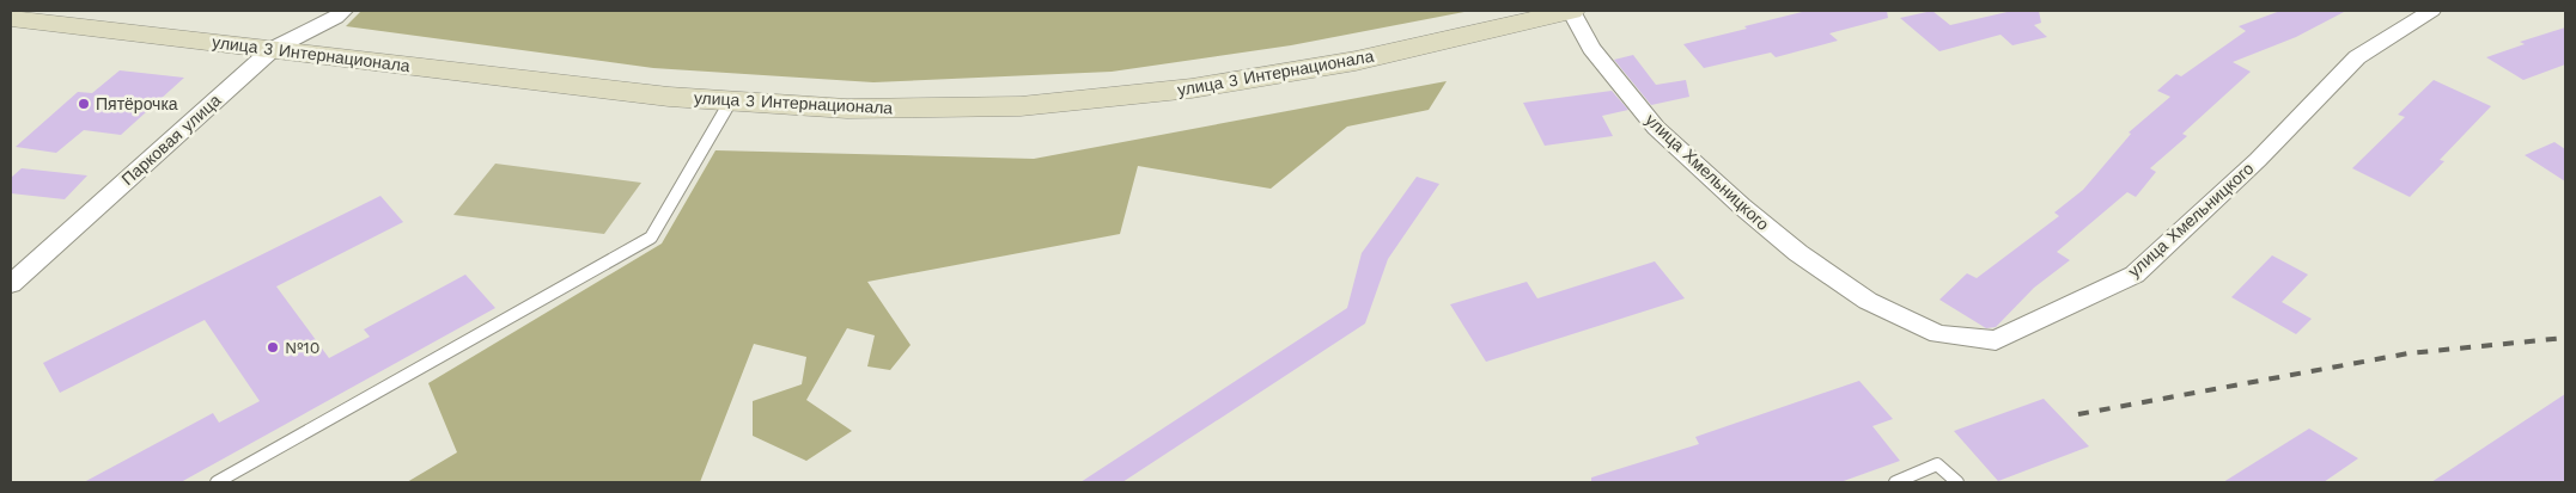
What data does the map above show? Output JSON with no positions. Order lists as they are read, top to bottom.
{
  "streets": {
    "main road": ["улица 3 Интернационала"],
    "street": ["Парковая улица", "улица Хмельницкого"]
  },
  "crossings": [
    ["улица 3 Интернационала", "Парковая улица"],
    ["улица 3 Интернационала", "улица Хмельницкого"]
  ],
  "places": ["Пятёрочка", "№10"]
}
